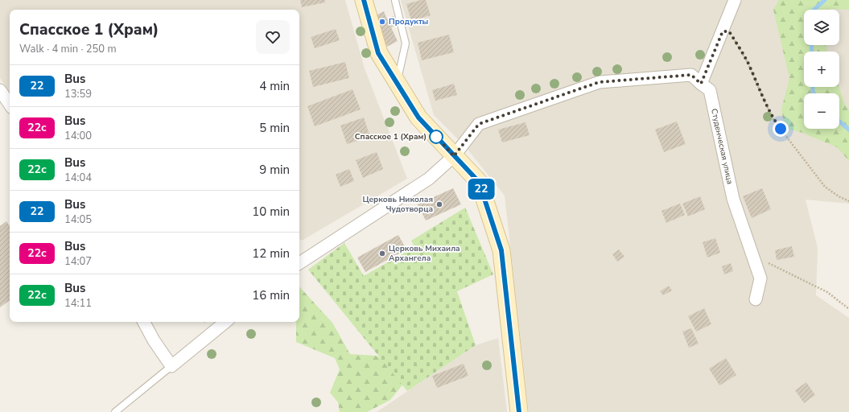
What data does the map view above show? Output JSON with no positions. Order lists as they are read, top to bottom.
{
  "streets": {
    "street": ["Студенческая улица"]
  },
  "places": [
    "Продукты",
    "Спасское 1 (Храм)",
    "Церковь Николая Чудотворца",
    "Церковь Михаила Архангела"
  ],
  "lines": ["bus line 22"],
  "page": {
    "on_map": "22",
    "map_buttons": ["+", "−"],
    "heading": ["Спасское 1 (Храм)", "Walk · 4 min · 250 m"],
    "list": [
      {
        "mark": "22",
        "name": "Bus",
        "note": "13:59",
        "value": "4 min"
      },
      {
        "mark": "22c",
        "name": "Bus",
        "note": "14:00",
        "value": "5 min"
      },
      {
        "mark": "22с",
        "name": "Bus",
        "note": "14:04",
        "value": "9 min"
      },
      {
        "mark": "22",
        "name": "Bus",
        "note": "14:05",
        "value": "10 min"
      },
      {
        "mark": "22c",
        "name": "Bus",
        "note": "14:07",
        "value": "12 min"
      },
      {
        "mark": "22с",
        "name": "Bus",
        "note": "14:11",
        "value": "16 min"
      }
    ]
  }
}
